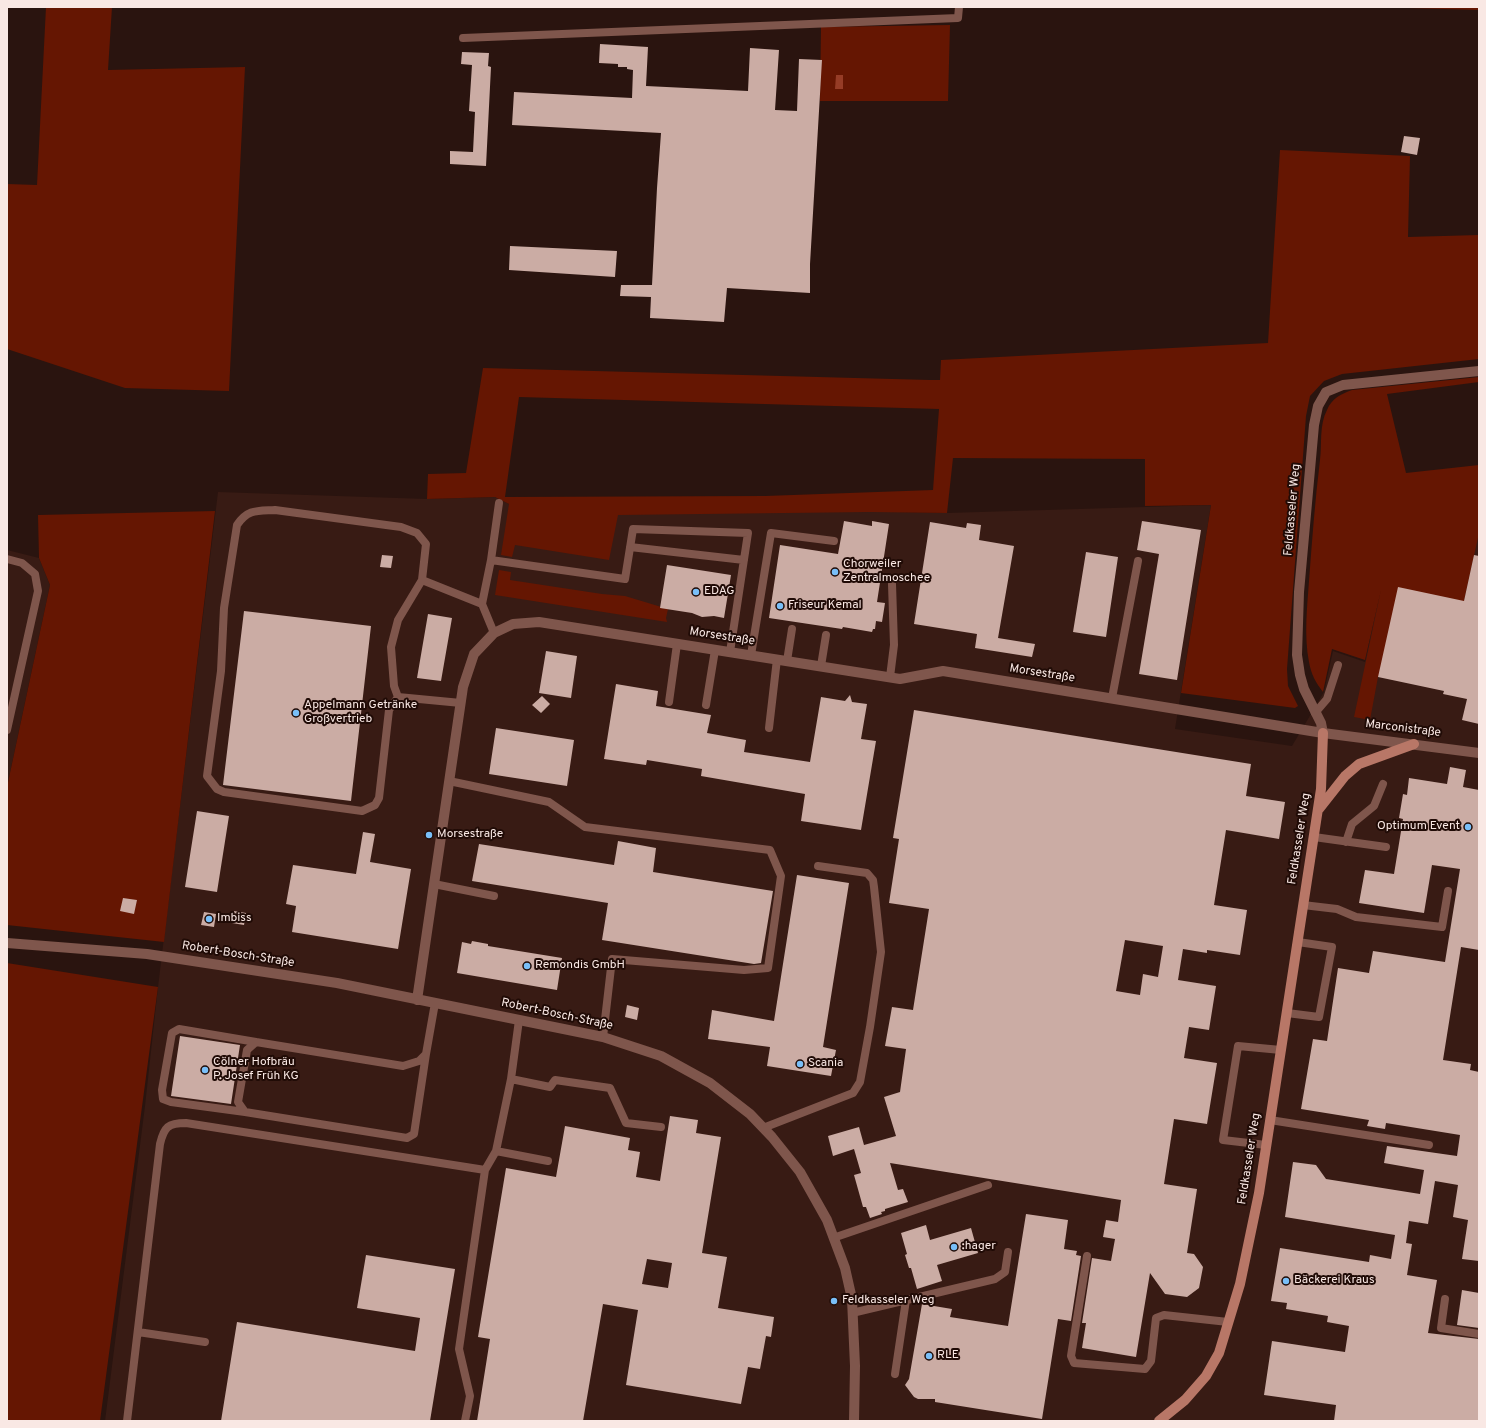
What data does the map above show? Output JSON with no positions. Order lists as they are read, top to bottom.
{
  "streets": {
    "street": [
      "Feldkasseler Weg",
      "Morsestraße",
      "Marconistraße",
      "Robert-Bosch-Straße"
    ]
  },
  "crossings": [
    ["Feldkasseler Weg", "Morsestraße"],
    ["Feldkasseler Weg", "Marconistraße"],
    ["Morsestraße", "Marconistraße"],
    ["Morsestraße", "Robert-Bosch-Straße"]
  ],
  "places": [
    "Chorweiler Zentralmoschee",
    "EDAG",
    "Friseur Kemal",
    "Appelmann Getränke Großvertrieb",
    "Optimum Event",
    "Morsestraße",
    "Imbiss",
    "Remondis GmbH",
    "Scania",
    "Cölner Hofbräu P. Josef Früh KG",
    ":hager",
    "Bäckerei Kraus",
    "Feldkasseler Weg",
    "RLE"
  ]
}
